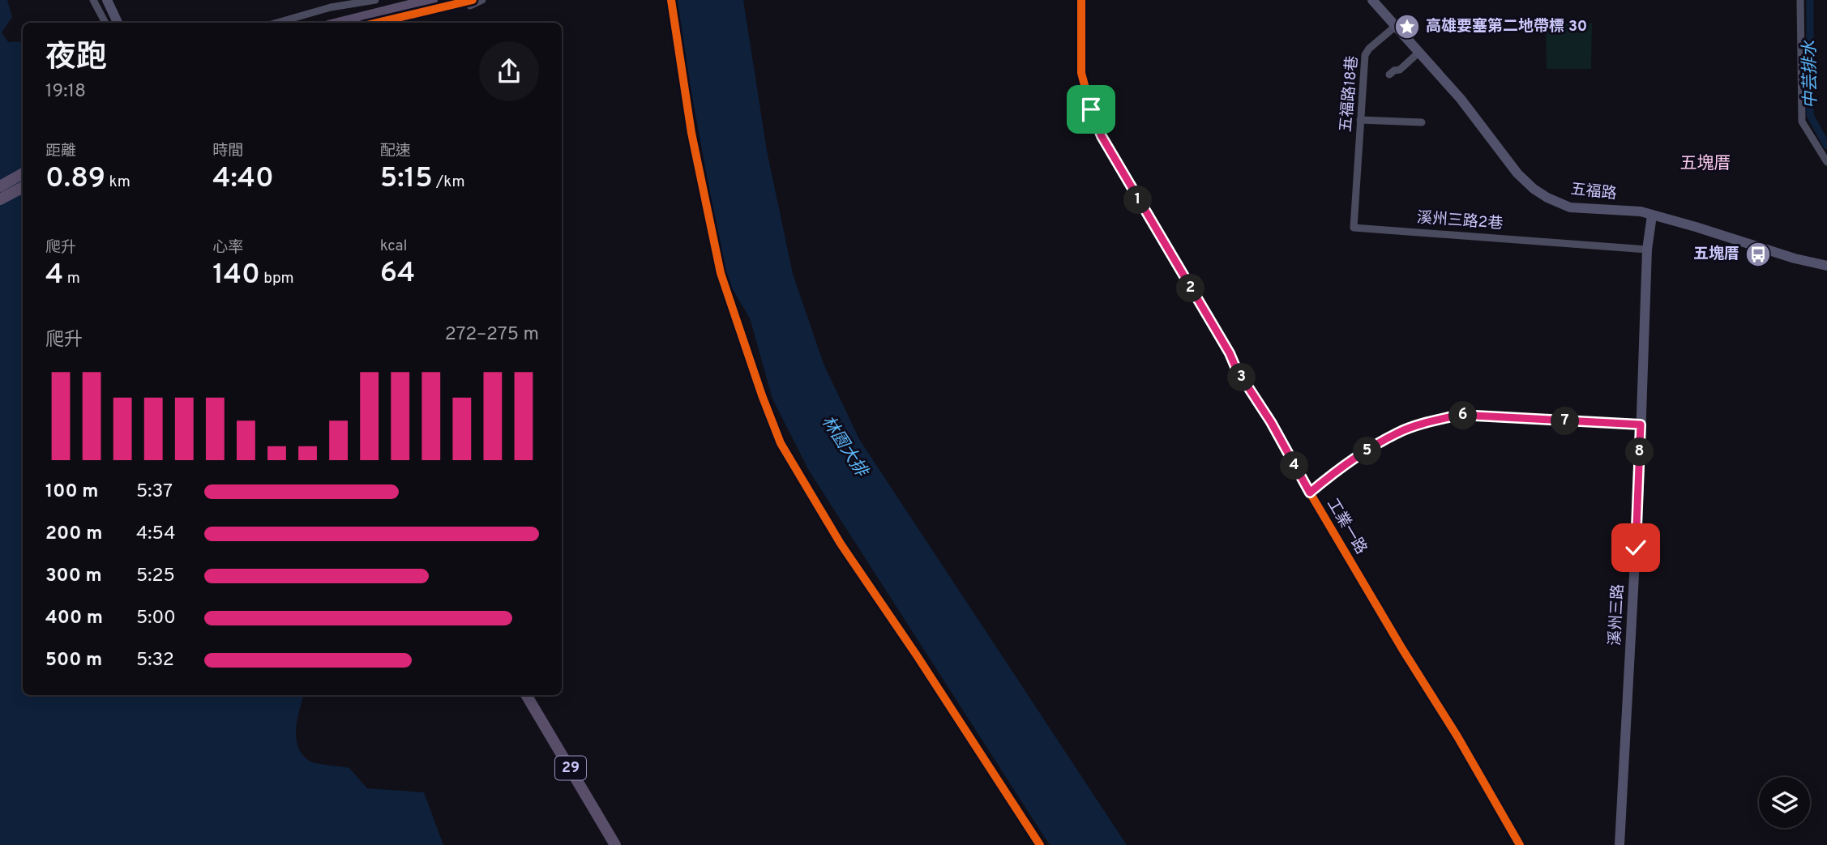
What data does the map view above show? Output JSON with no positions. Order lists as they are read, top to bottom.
{
  "streets": {
    "main road": ["29"],
    "street": [
      "五福路18巷",
      "五福路",
      "溪州三路2巷",
      "工業一路",
      "溪州三路"
    ]
  },
  "crossings": [
    ["五福路18巷", "五福路"],
    ["五福路18巷", "溪州三路2巷"],
    ["五福路", "溪州三路"],
    ["溪州三路2巷", "溪州三路"]
  ],
  "districts": ["五塊厝"],
  "water": ["中芸排水", "林園大排"],
  "places": {
    "place": ["高雄要塞第二地帶標 30"],
    "bus stop": ["五塊厝"]
  },
  "page": {
    "heading": ["夜跑", "19:18"],
    "stats": [
      ["距離", "0.89 km"],
      ["時間", "4:40"],
      ["配速", "5:15 /km"],
      ["爬升", "4 m"],
      ["心率", "140 bpm"],
      ["kcal", "64"]
    ],
    "pins": [
      "1",
      "2",
      "3",
      "6",
      "7",
      "5",
      "8",
      "4"
    ],
    "chart": ["爬升", "272–275 m"],
    "list": [
      {
        "name": "100 m",
        "note": "5:37"
      },
      {
        "name": "200 m",
        "note": "4:54"
      },
      {
        "name": "300 m",
        "note": "5:25"
      },
      {
        "name": "400 m",
        "note": "5:00"
      },
      {
        "name": "500 m",
        "note": "5:32"
      }
    ]
  }
}
